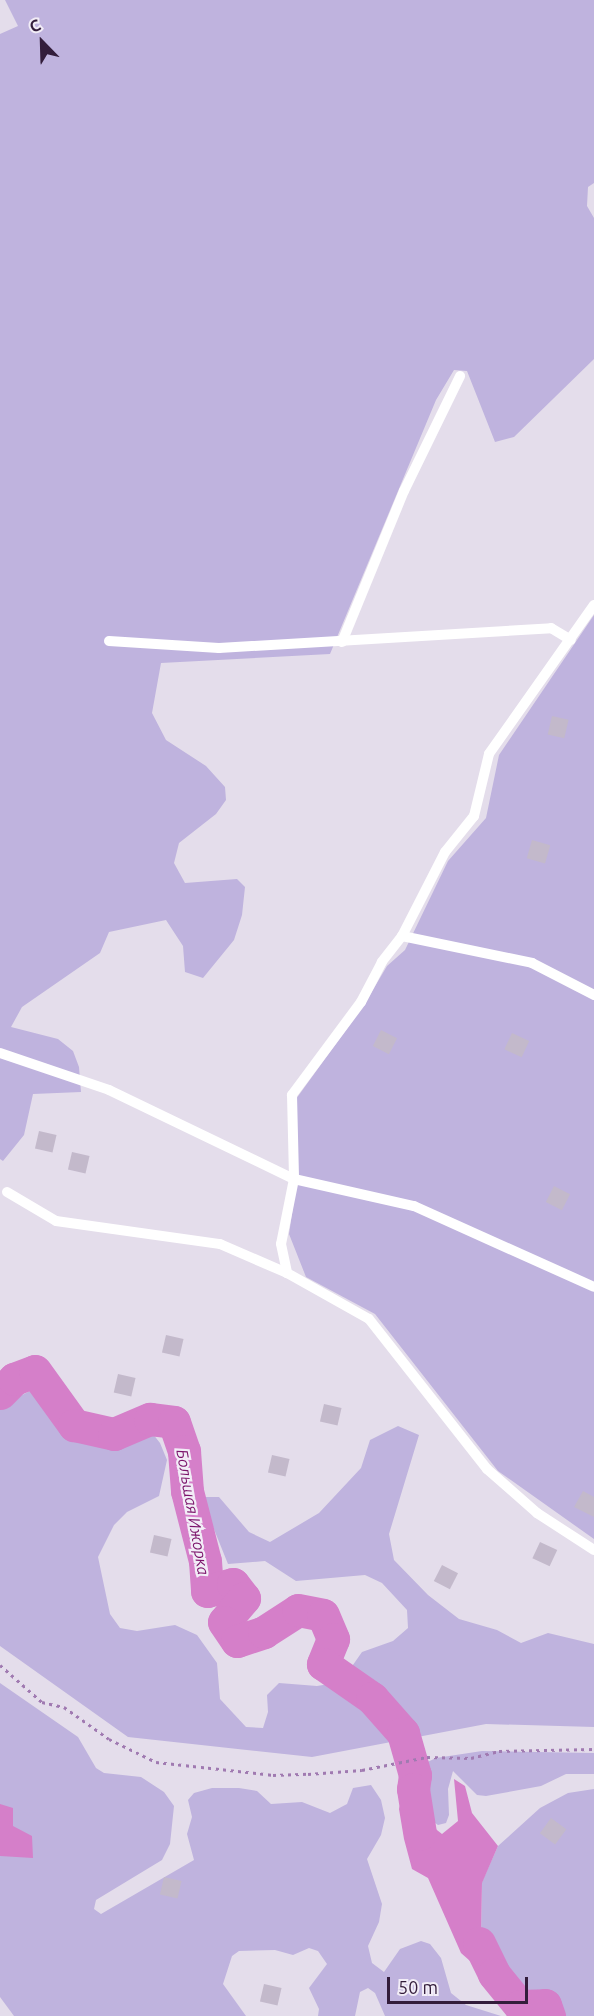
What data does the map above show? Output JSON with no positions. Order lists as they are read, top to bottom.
{
  "water": ["Большая Ижорка"],
  "scale_bar": "50 m",
  "north": "top left"
}
